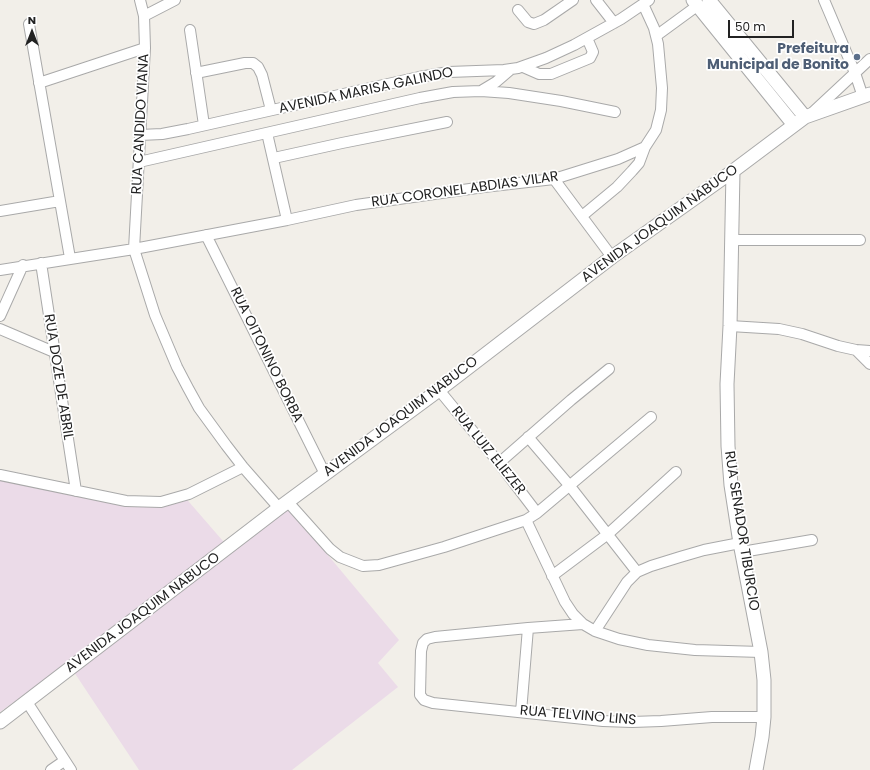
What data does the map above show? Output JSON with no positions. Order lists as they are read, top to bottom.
{
  "streets": {
    "street": [
      "AVENIDA MARISA GALINDO",
      "RUA CANDIDO VIANA",
      "RUA CORONEL ABDIAS VILAR",
      "AVENIDA JOAQUIM NABUCO",
      "RUA OITONINO BORBA",
      "RUA DOZE DE ABRIL",
      "RUA LUIZ ELIEZER",
      "RUA SENADOR TIBURCIO",
      "RUA TELVINO LINS"
    ]
  },
  "crossings": [
    ["AVENIDA MARISA GALINDO", "RUA CANDIDO VIANA"],
    ["RUA CANDIDO VIANA", "RUA CORONEL ABDIAS VILAR"],
    ["RUA CORONEL ABDIAS VILAR", "RUA OITONINO BORBA"],
    ["RUA CORONEL ABDIAS VILAR", "RUA DOZE DE ABRIL"],
    ["AVENIDA JOAQUIM NABUCO", "RUA OITONINO BORBA"],
    ["AVENIDA JOAQUIM NABUCO", "RUA LUIZ ELIEZER"],
    ["AVENIDA JOAQUIM NABUCO", "RUA SENADOR TIBURCIO"],
    ["RUA SENADOR TIBURCIO", "RUA TELVINO LINS"]
  ],
  "places": ["Prefeitura Municipal de Bonito"],
  "scale_bar": "50 m",
  "north": "top"
}
